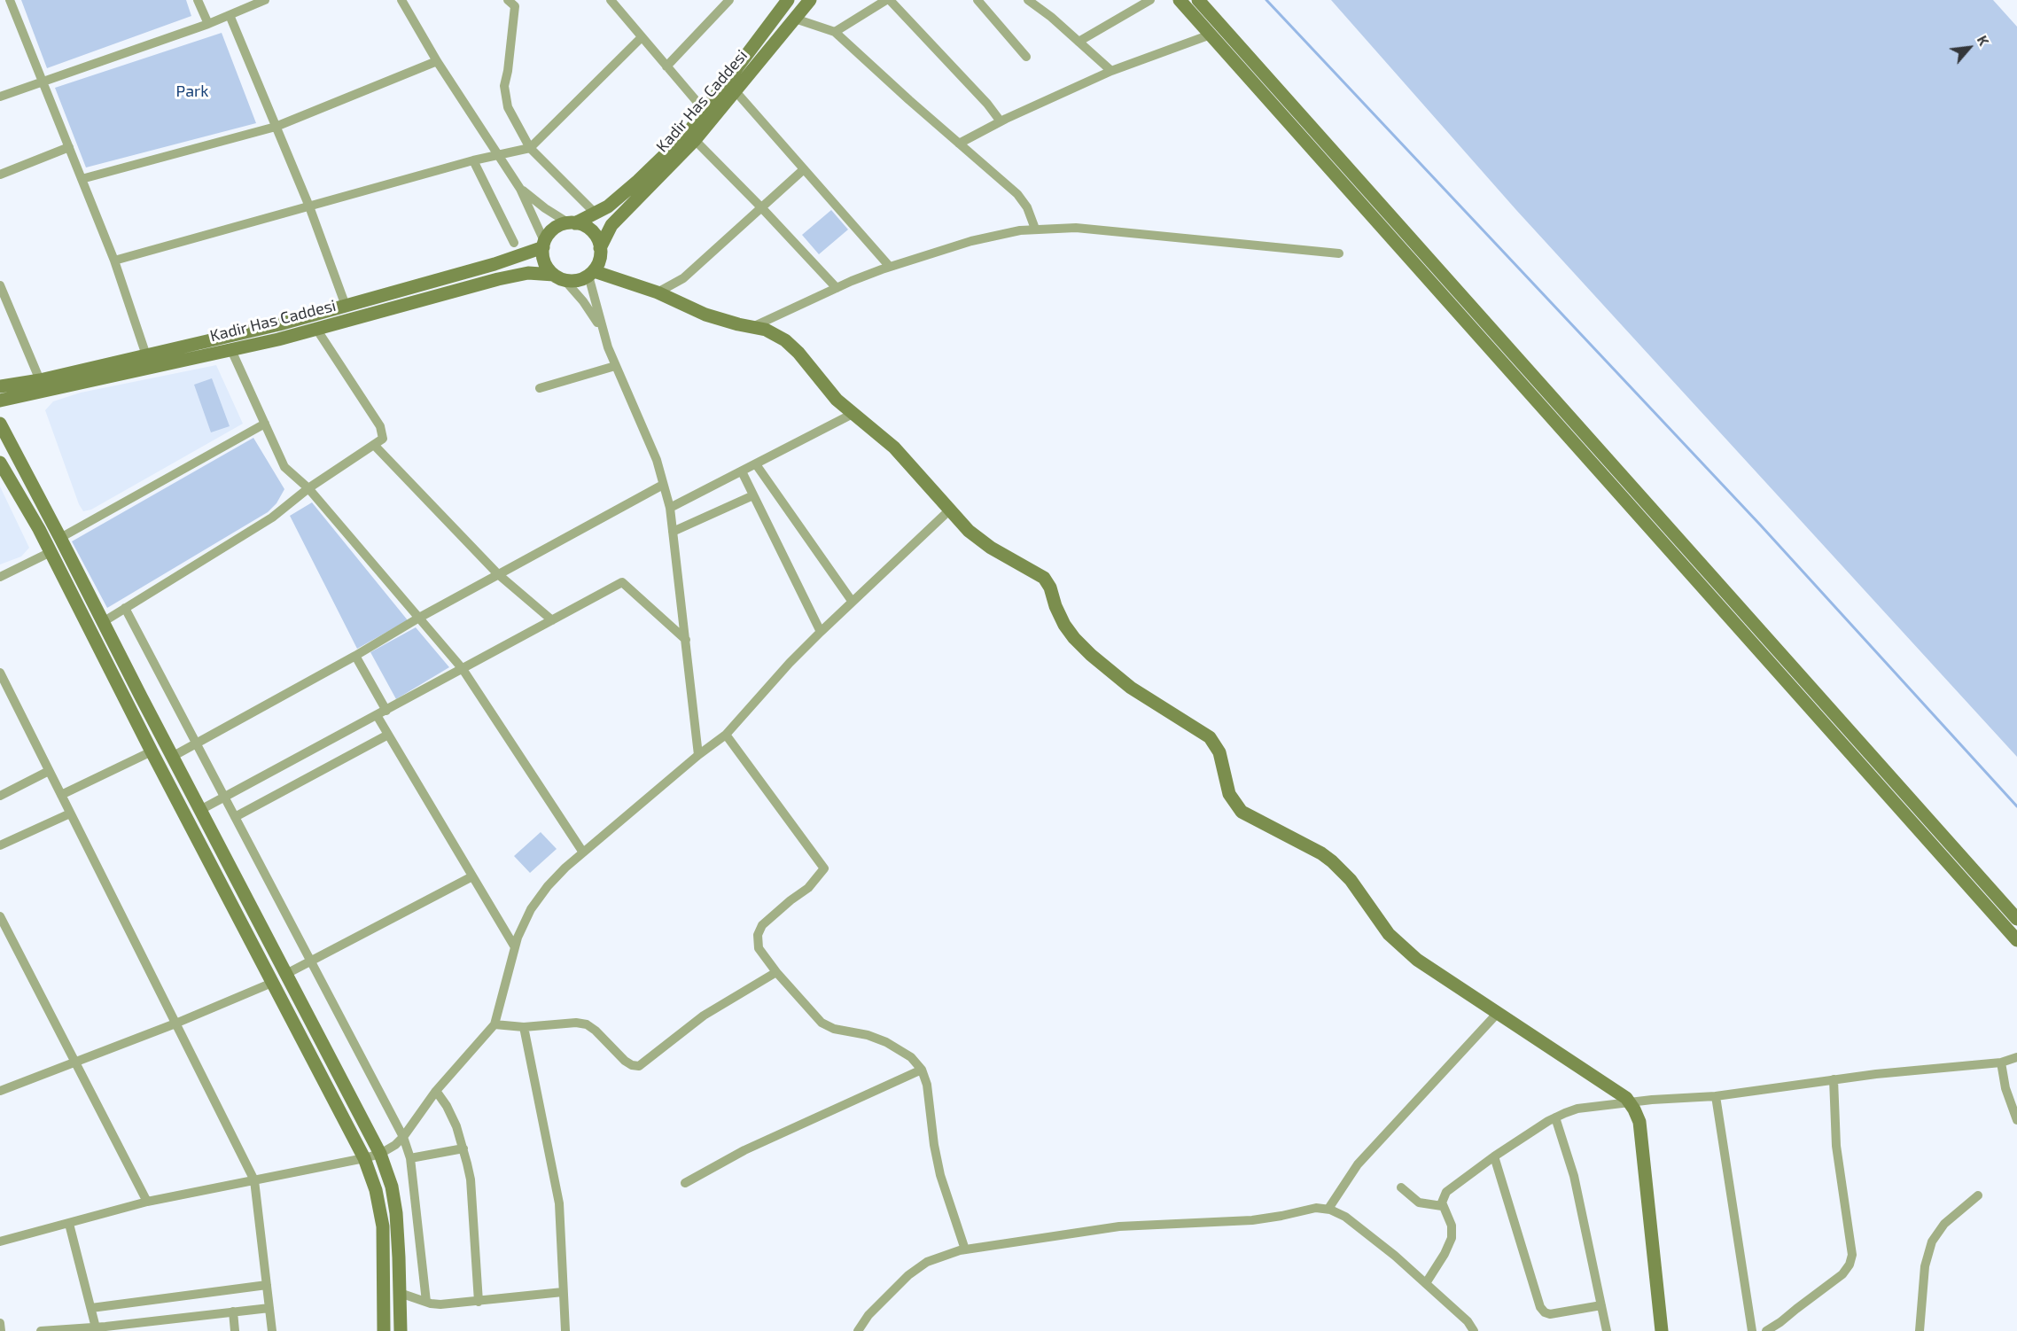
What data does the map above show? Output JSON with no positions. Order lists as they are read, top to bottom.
{
  "streets": {
    "street": ["Kadir Has Caddesi"]
  },
  "parks": ["Park"],
  "north": "top right"
}
